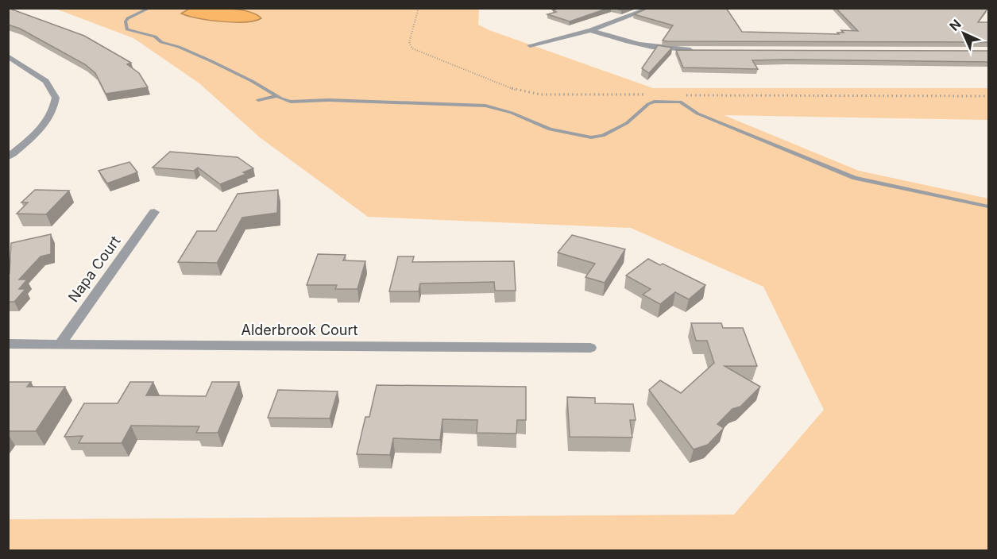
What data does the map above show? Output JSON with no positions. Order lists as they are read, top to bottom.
{
  "streets": {
    "street": ["Napa Court", "Alderbrook Court"]
  },
  "crossings": [
    ["Napa Court", "Alderbrook Court"]
  ],
  "north": "top left"
}
